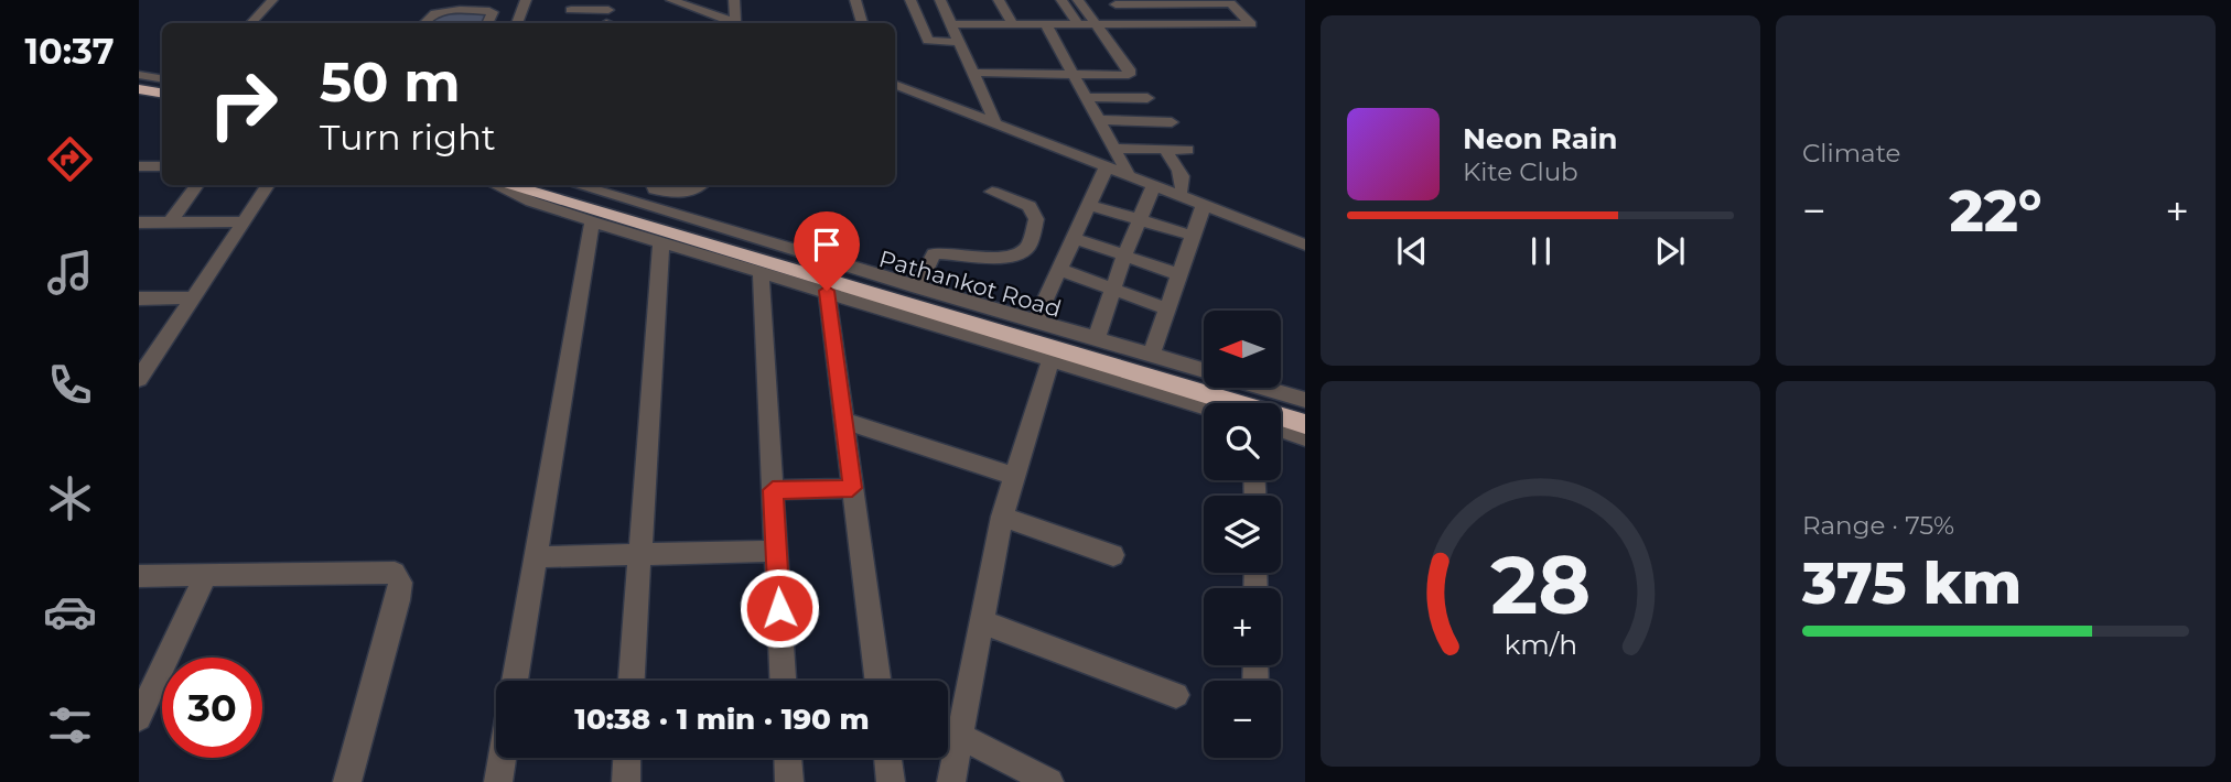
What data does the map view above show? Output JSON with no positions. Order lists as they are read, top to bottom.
{
  "streets": {
    "highway": ["Pathankot Road"]
  },
  "north": "left",
  "page": {
    "tabs": "10:37",
    "tile": [
      "Climate",
      ["Range · 75%", "375 km"]
    ],
    "turn": ["50 m", "Turn right"],
    "song": ["Neon Rain", "Kite Club"],
    "heat": ["−", "22°", "+"],
    "map_buttons": ["+", "−"],
    "limit": "30",
    "trip": "10:38 · 1 min · 190 m",
    "gauge": ["28", "km/h"]
  }
}
